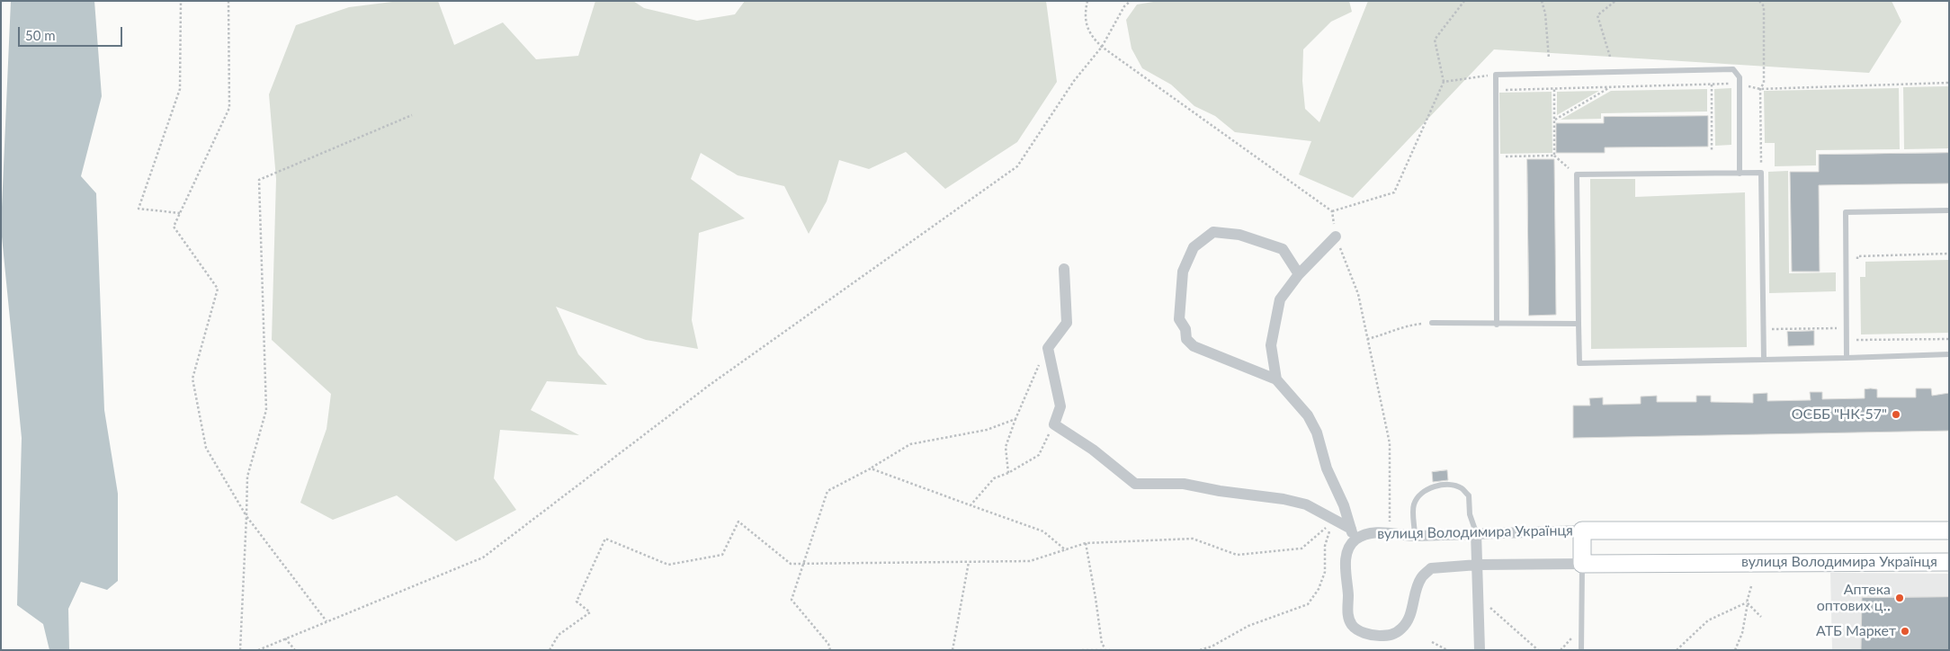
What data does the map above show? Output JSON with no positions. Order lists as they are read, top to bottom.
{
  "streets": {
    "street": ["вулиця Володимира Українця"]
  },
  "places": ["ОСББ \"НК-57\"", "Аптека оптових ц‥", "АТБ Маркет"],
  "scale_bar": "50 m"
}
